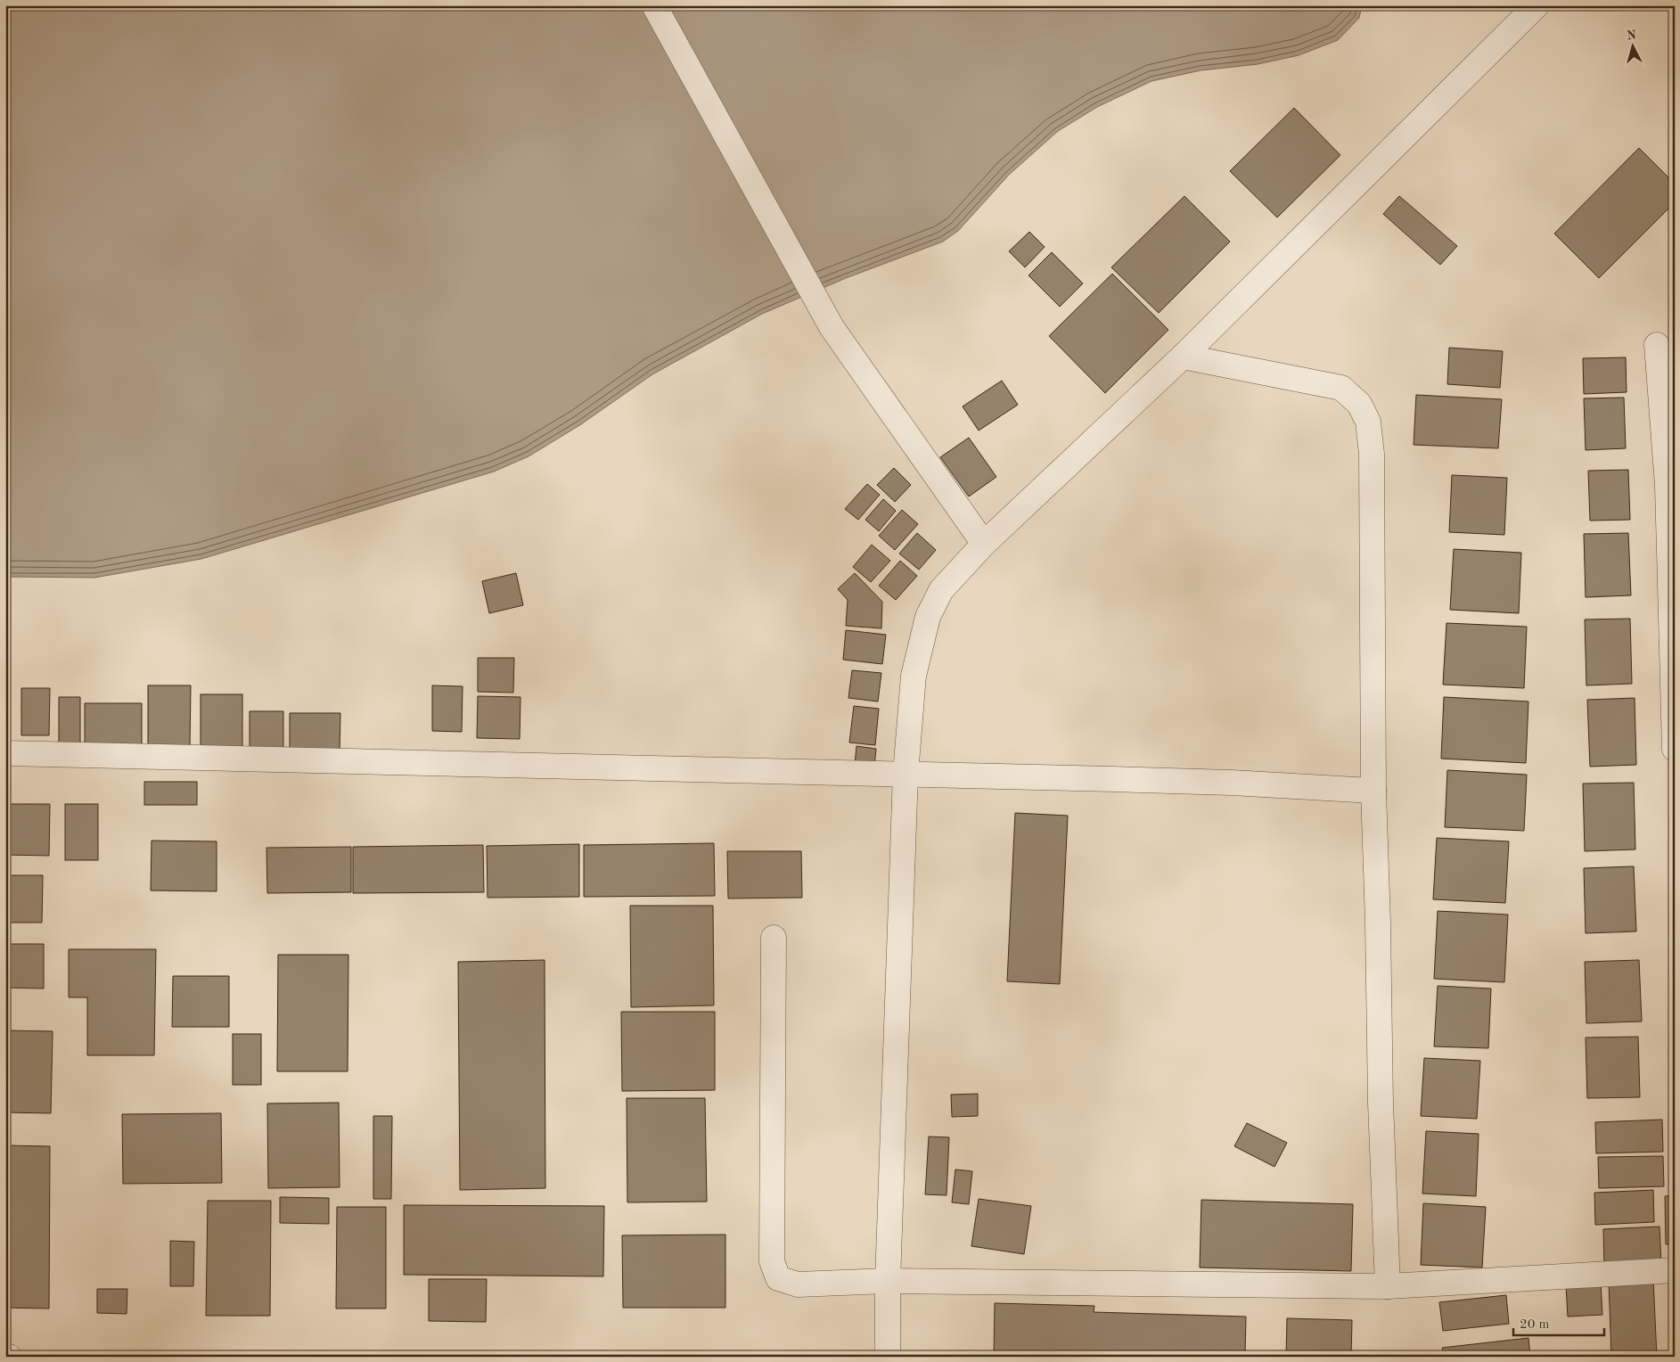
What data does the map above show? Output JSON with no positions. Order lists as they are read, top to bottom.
{
  "scale_bar": "20 m",
  "north": "top"
}
